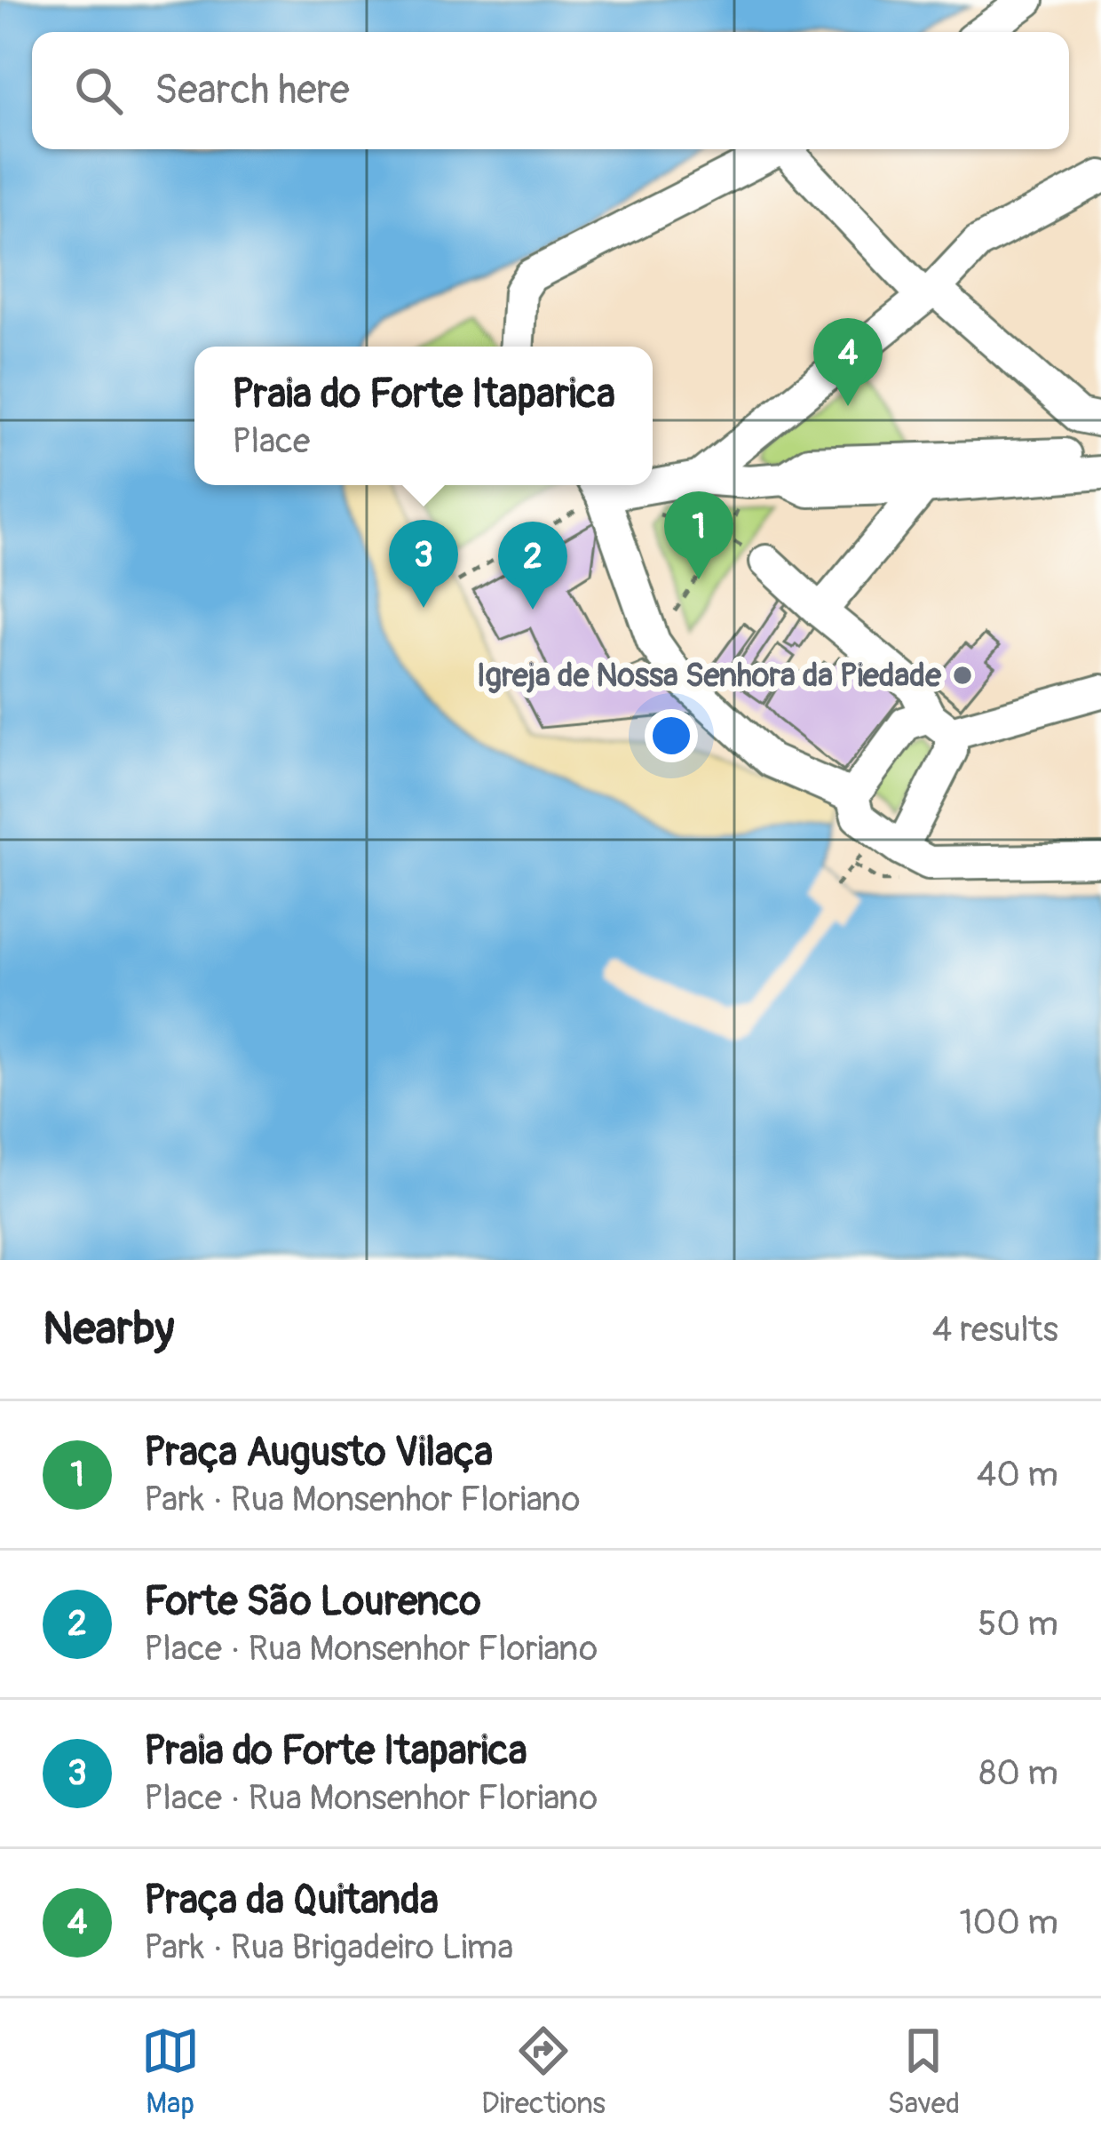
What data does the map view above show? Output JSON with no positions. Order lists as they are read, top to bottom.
{
  "places": ["Igreja de Nossa Senhora da Piedade"],
  "page": {
    "search": "Search here",
    "pins": [
      "4",
      "1",
      "3",
      "2"
    ],
    "popup": ["Praia do Forte Itaparica", "Place"],
    "heading": ["Nearby", "4 results"],
    "list": [
      {
        "mark": "1",
        "name": "Praça Augusto Vilaça",
        "note": "Park · Rua Monsenhor Floriano",
        "value": "40 m"
      },
      {
        "mark": "2",
        "name": "Forte São Lourenco",
        "note": "Place · Rua Monsenhor Floriano",
        "value": "50 m"
      },
      {
        "mark": "3",
        "name": "Praia do Forte Itaparica",
        "note": "Place · Rua Monsenhor Floriano",
        "value": "80 m"
      },
      {
        "mark": "4",
        "name": "Praça da Quitanda",
        "note": "Park · Rua Brigadeiro Lima",
        "value": "100 m"
      }
    ],
    "nav": ["Map", "Directions", "Saved"]
  }
}
